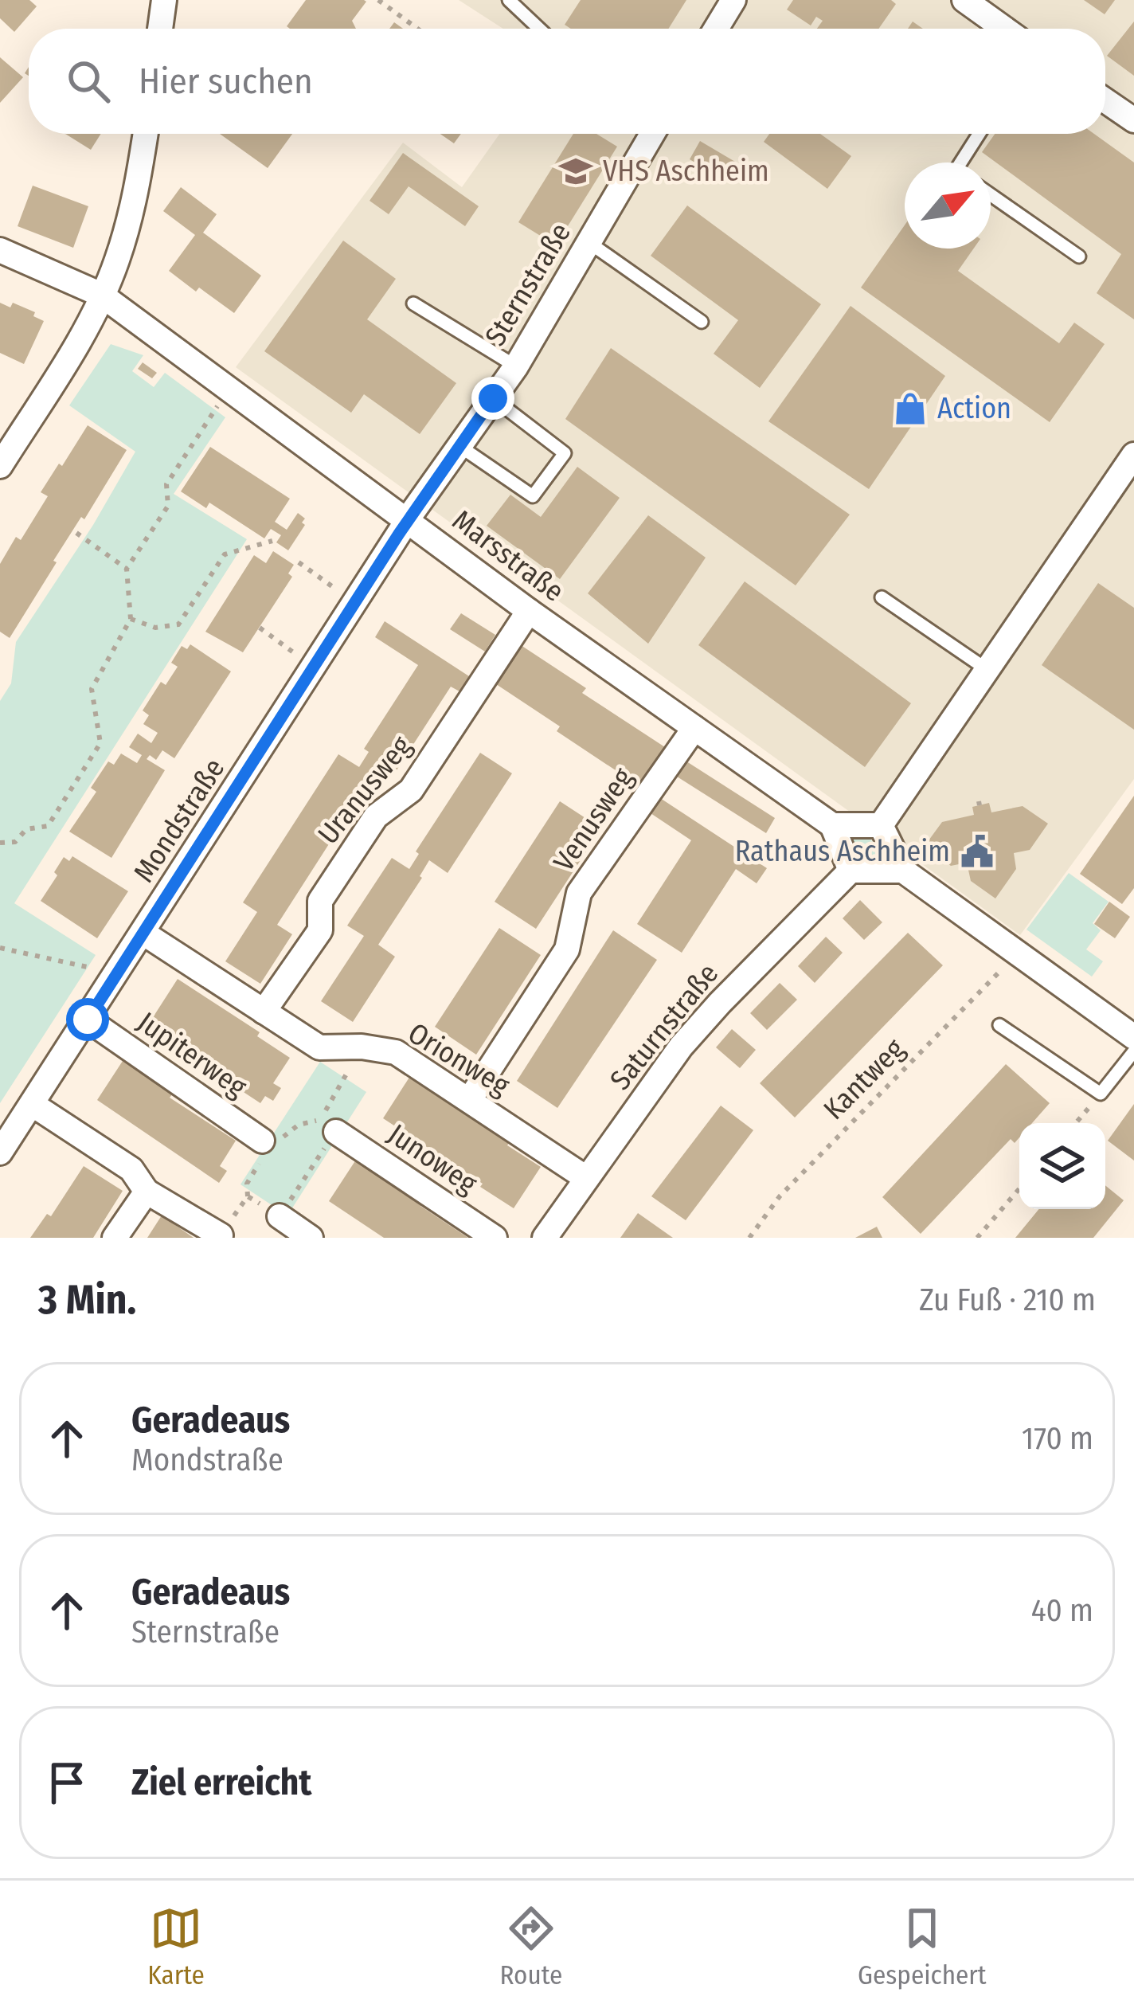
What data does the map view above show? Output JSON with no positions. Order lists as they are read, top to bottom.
{
  "streets": {
    "street": [
      "Sternstraße",
      "Marsstraße",
      "Uranusweg",
      "Venusweg",
      "Mondstraße",
      "Saturnstraße",
      "Jupiterweg",
      "Orionweg",
      "Junoweg"
    ],
    "path": ["Kantweg"]
  },
  "crossings": [
    ["Sternstraße", "Marsstraße"],
    ["Sternstraße", "Mondstraße"],
    ["Marsstraße", "Uranusweg"],
    ["Marsstraße", "Venusweg"],
    ["Marsstraße", "Mondstraße"],
    ["Uranusweg", "Orionweg"],
    ["Venusweg", "Orionweg"],
    ["Mondstraße", "Jupiterweg"],
    ["Mondstraße", "Orionweg"],
    ["Saturnstraße", "Orionweg"]
  ],
  "places": {
    "school or university": ["VHS Aschheim"],
    "shop": ["Action"],
    "public building": ["Rathaus Aschheim"]
  },
  "north": "top right",
  "page": {
    "search": "Hier suchen",
    "heading": ["3 Min.", "Zu Fuß · 210 m"],
    "list": [
      ["Geradeaus", "Mondstraße", "170 m"],
      ["Geradeaus", "Sternstraße", "40 m"],
      "Ziel erreicht"
    ],
    "nav": ["Karte", "Route", "Gespeichert"]
  }
}
